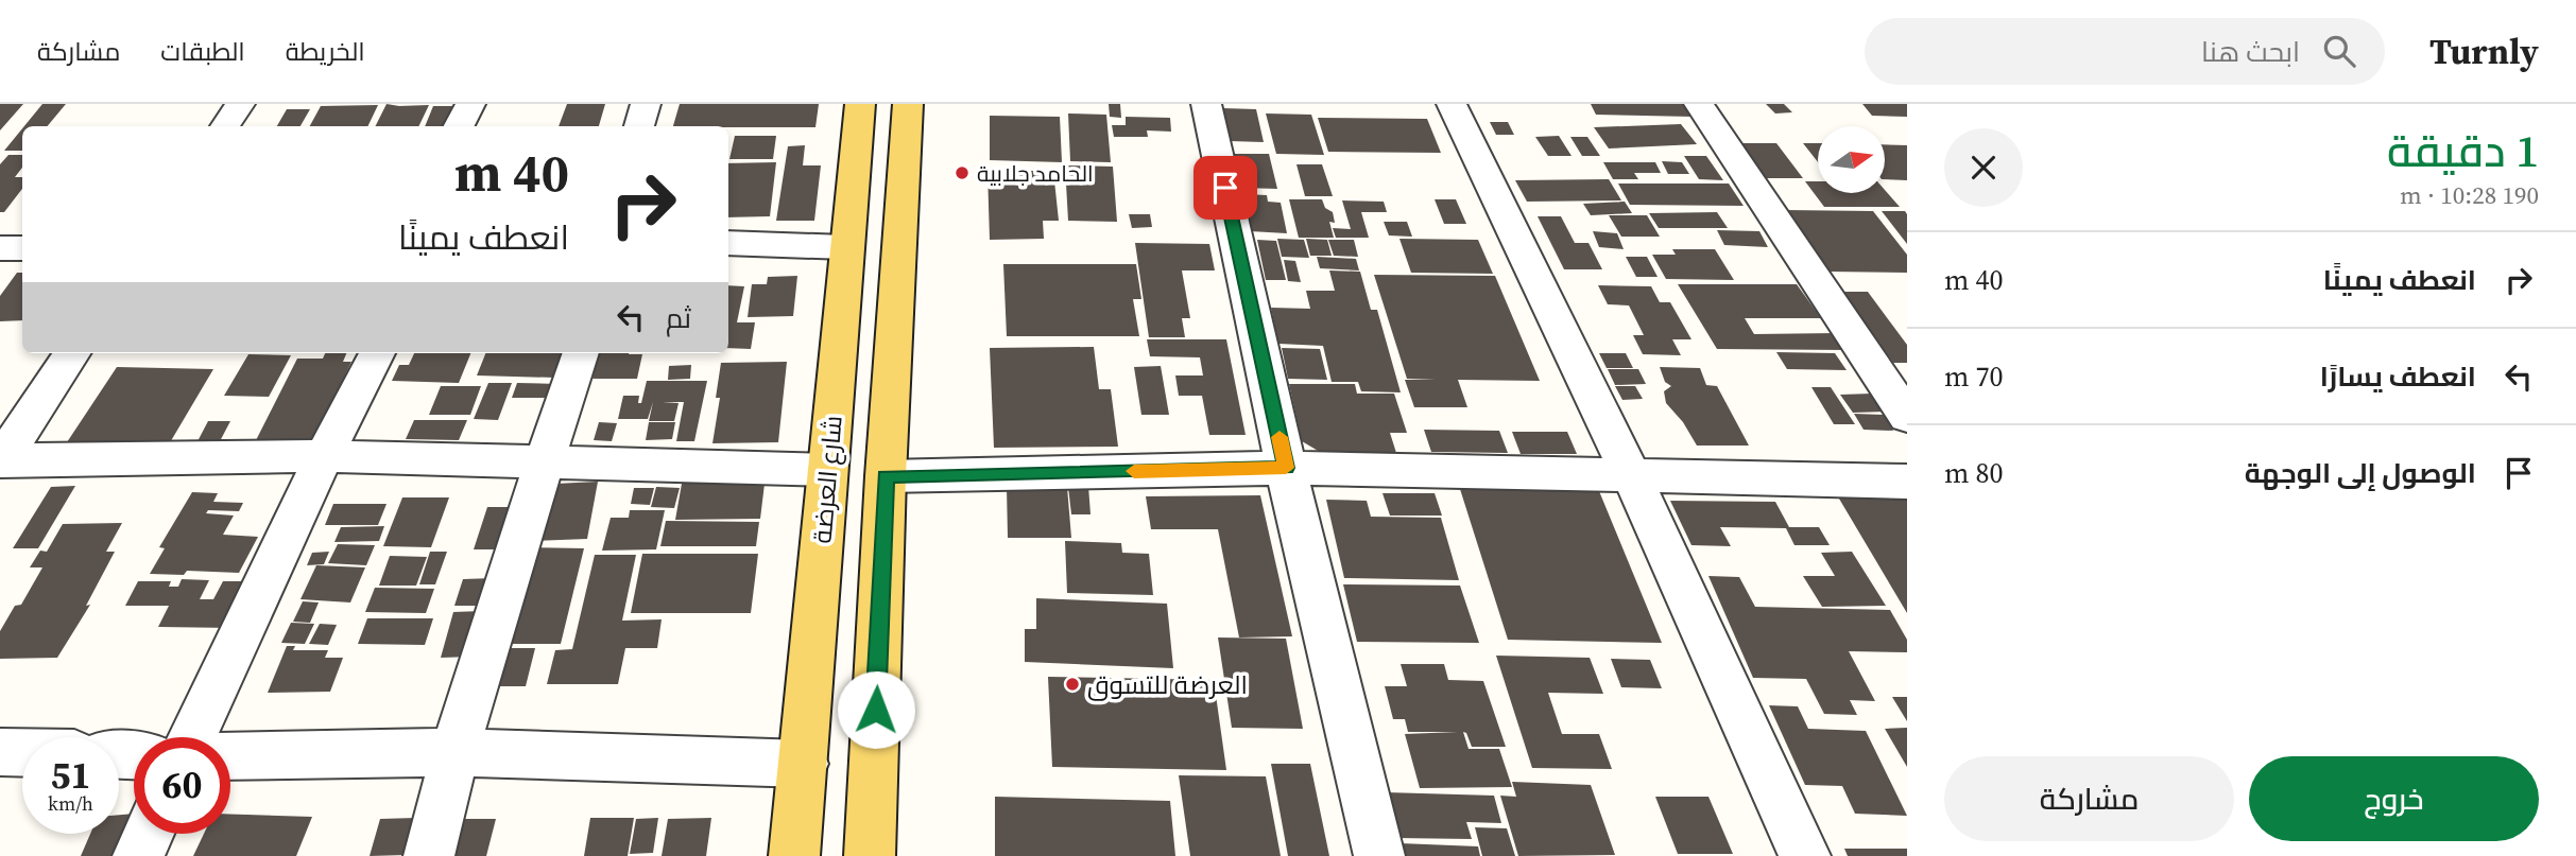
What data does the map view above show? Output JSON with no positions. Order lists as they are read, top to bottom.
{
  "streets": {
    "main road": ["شارع العرضة"]
  },
  "places": ["الحامد جلابية", "العرضة للتسوق"],
  "north": "right",
  "page": {
    "header": "Turnly",
    "search": "ابحث هنا",
    "nav": ["الخريطة", "الطبقات", "مشاركة"],
    "heading": ["1 دقيقة", "190 m · 10:28"],
    "turn": ["40 m", "انعطف يمينًا"],
    "list": [
      {
        "name": "انعطف يمينًا",
        "value": "40 m"
      },
      {
        "name": "انعطف يسارًا",
        "value": "70 m"
      },
      {
        "name": "الوصول إلى الوجهة",
        "value": "80 m"
      }
    ],
    "then": "ثم",
    "speed": "51 km/h",
    "limit": "60",
    "buttons": ["خروج", "مشاركة"]
  }
}
